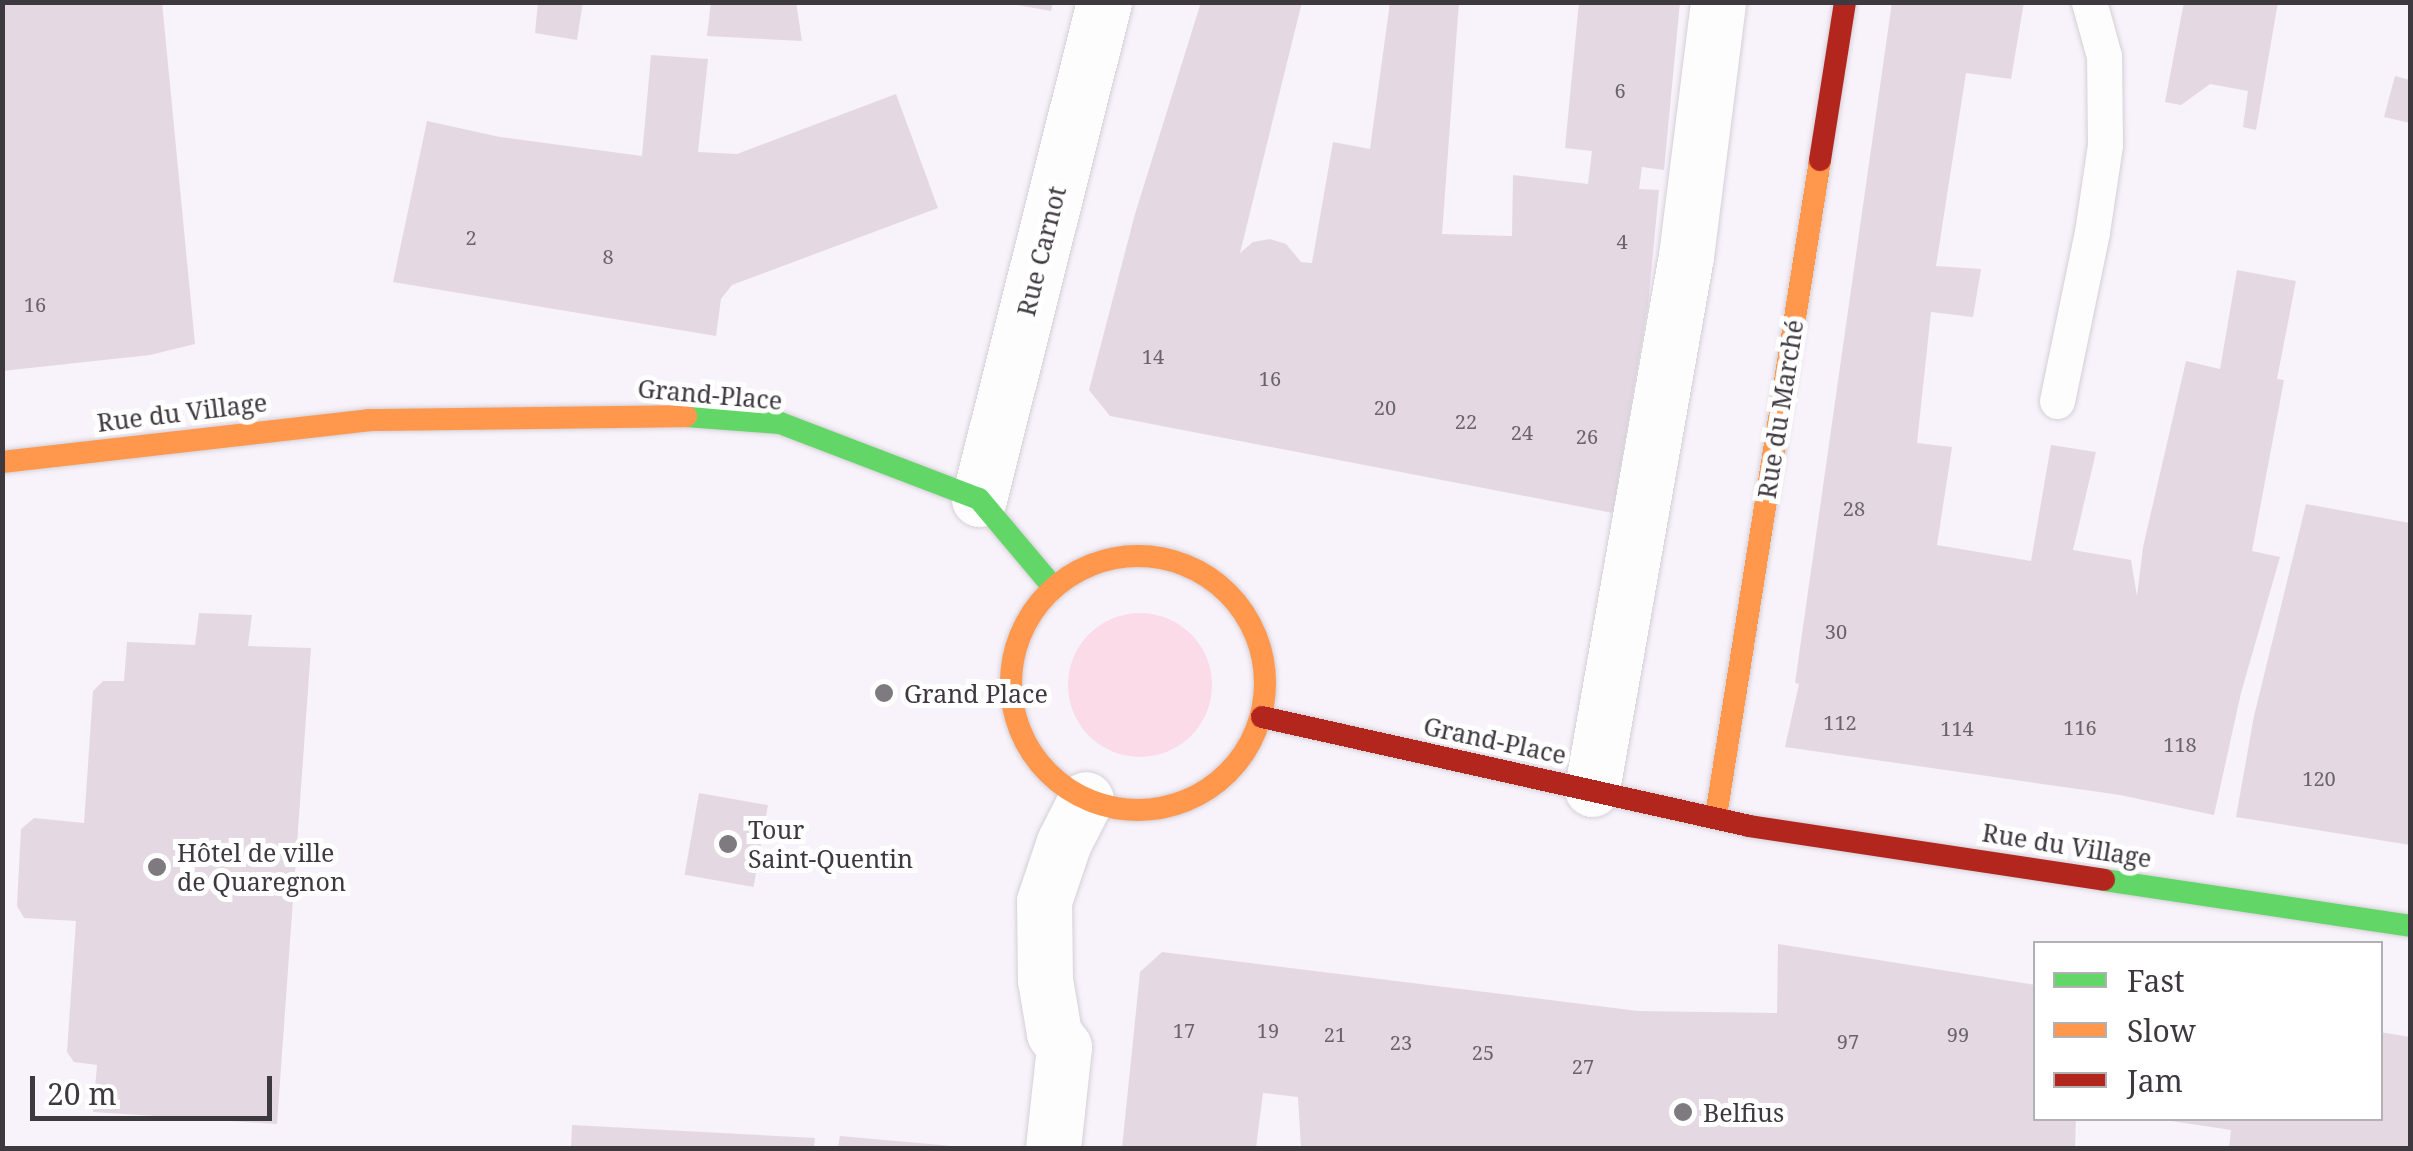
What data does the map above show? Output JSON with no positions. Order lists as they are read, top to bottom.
{
  "streets": {
    "street": [
      "Rue Carnot",
      "Grand-Place",
      "Rue du Marché",
      "Rue du Village"
    ]
  },
  "crossings": [
    ["Rue Carnot", "Grand-Place"],
    ["Grand-Place", "Rue du Marché"],
    ["Grand-Place", "Rue du Village"],
    ["Rue du Marché", "Rue du Village"]
  ],
  "places": [
    "Grand Place",
    "Tour Saint-Quentin",
    "Hôtel de ville de Quaregnon",
    "Belfius"
  ],
  "house_numbers": [
    "6",
    "2",
    "4",
    "8",
    "16",
    "14",
    "16",
    "20",
    "22",
    "24",
    "26",
    "28",
    "30",
    "112",
    "116",
    "114",
    "118",
    "120",
    "17",
    "19",
    "21",
    "99",
    "97",
    "23",
    "25",
    "27"
  ],
  "legend": ["Fast", "Slow", "Jam"],
  "scale_bar": "20 m"
}
